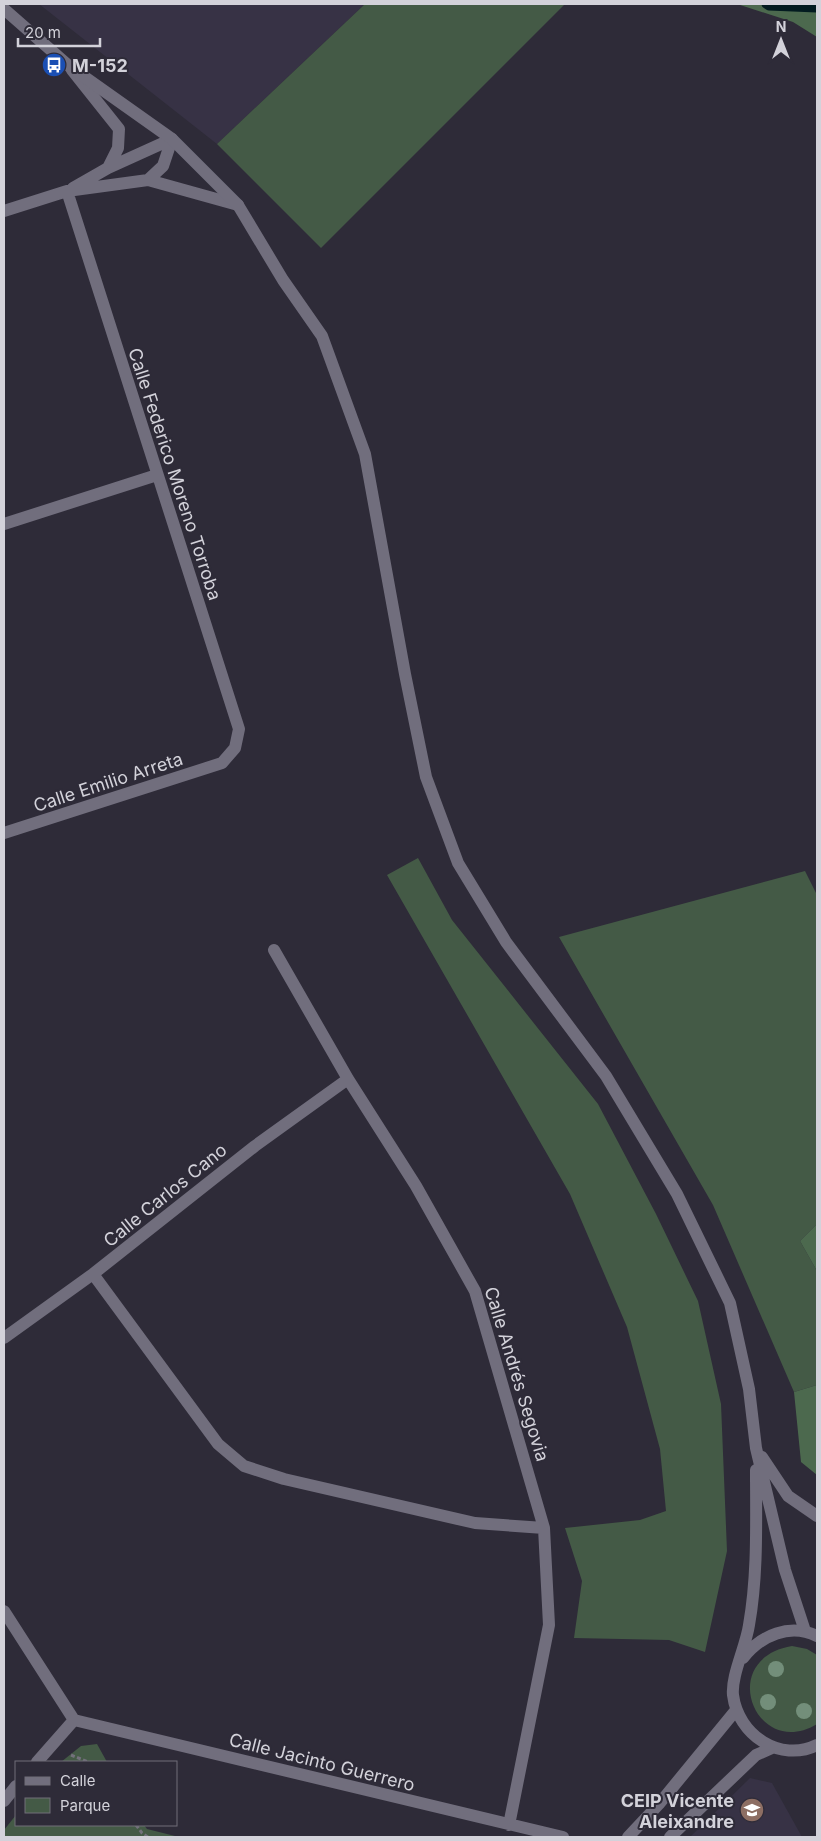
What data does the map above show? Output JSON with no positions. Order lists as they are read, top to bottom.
{
  "streets": {
    "street": [
      "Calle Federico Moreno Torroba",
      "Calle Emilio Arreta",
      "Calle Carlos Cano",
      "Calle Andrés Segovia",
      "Calle Jacinto Guerrero"
    ]
  },
  "crossings": [
    ["Calle Federico Moreno Torroba", "Calle Emilio Arreta"],
    ["Calle Carlos Cano", "Calle Andrés Segovia"],
    ["Calle Andrés Segovia", "Calle Jacinto Guerrero"]
  ],
  "places": {
    "bus stop": ["M-152"],
    "school or university": ["CEIP Vicente Aleixandre"]
  },
  "legend": ["Calle", "Parque"],
  "scale_bar": "20 m",
  "north": "top"
}
